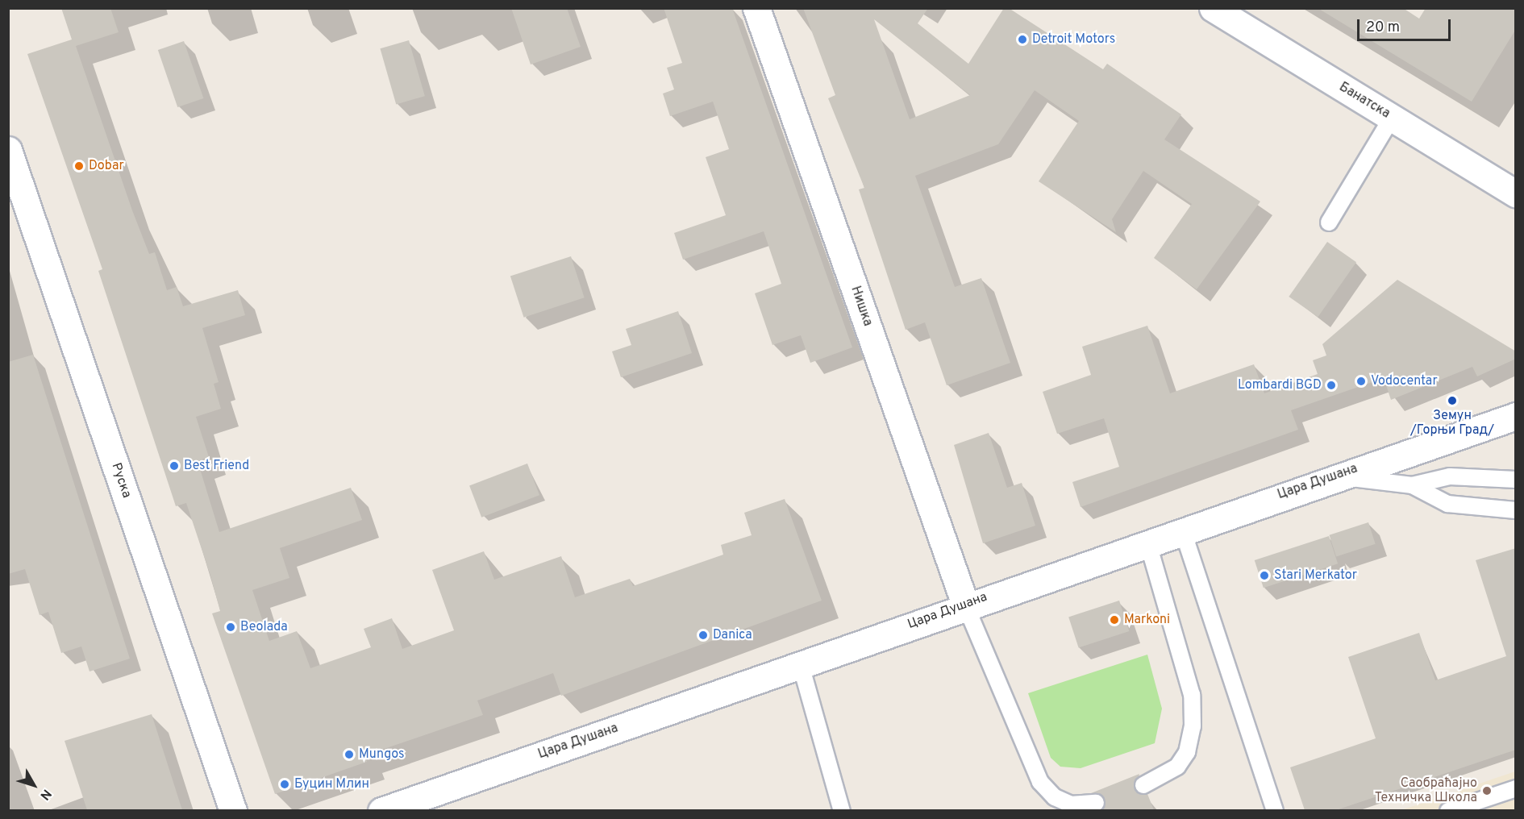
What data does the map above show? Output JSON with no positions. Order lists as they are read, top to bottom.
{
  "streets": {
    "street": [
      "Банатска",
      "Нишка",
      "Руска",
      "Цара Душана"
    ]
  },
  "crossings": [
    ["Нишка", "Цара Душана"]
  ],
  "places": [
    "Detroit Motors",
    "Dobar",
    "Vodocentar",
    "Lombardi BGD",
    "Земун /Горњи Град/",
    "Best Friend",
    "Stari Merkator",
    "Markoni",
    "Beolada",
    "Danica",
    "Mungos",
    "Буцин Млин",
    "Саобраћајно Техничка Школа"
  ],
  "scale_bar": "20 m",
  "north": "bottom right"
}
